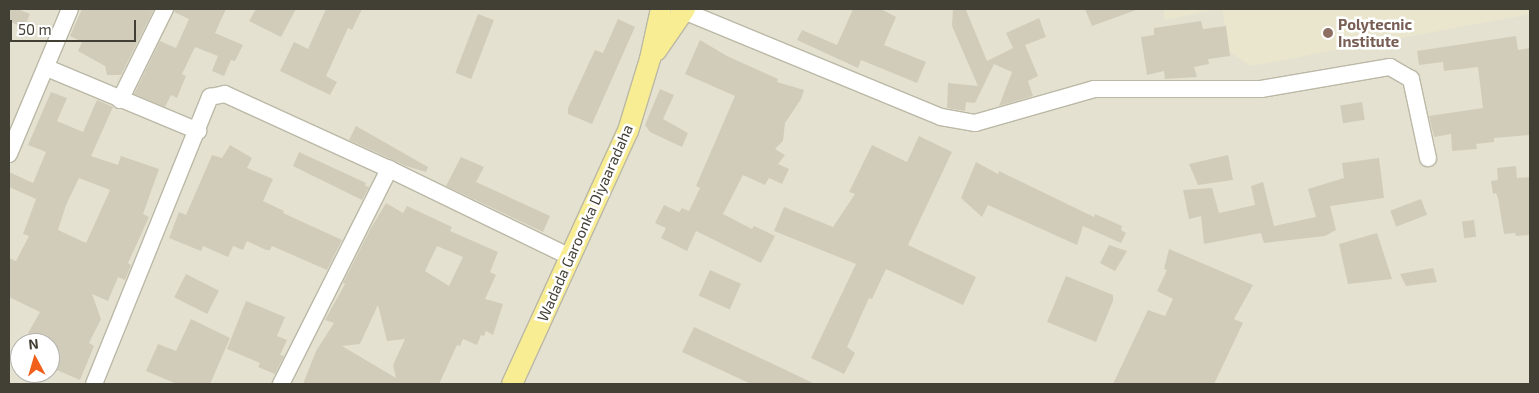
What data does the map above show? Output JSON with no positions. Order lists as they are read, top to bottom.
{
  "streets": {
    "main road": ["Wadada Garoonka Diyaaradaha"]
  },
  "places": ["Polytecnic Institute"],
  "scale_bar": "50 m",
  "north": "top"
}
